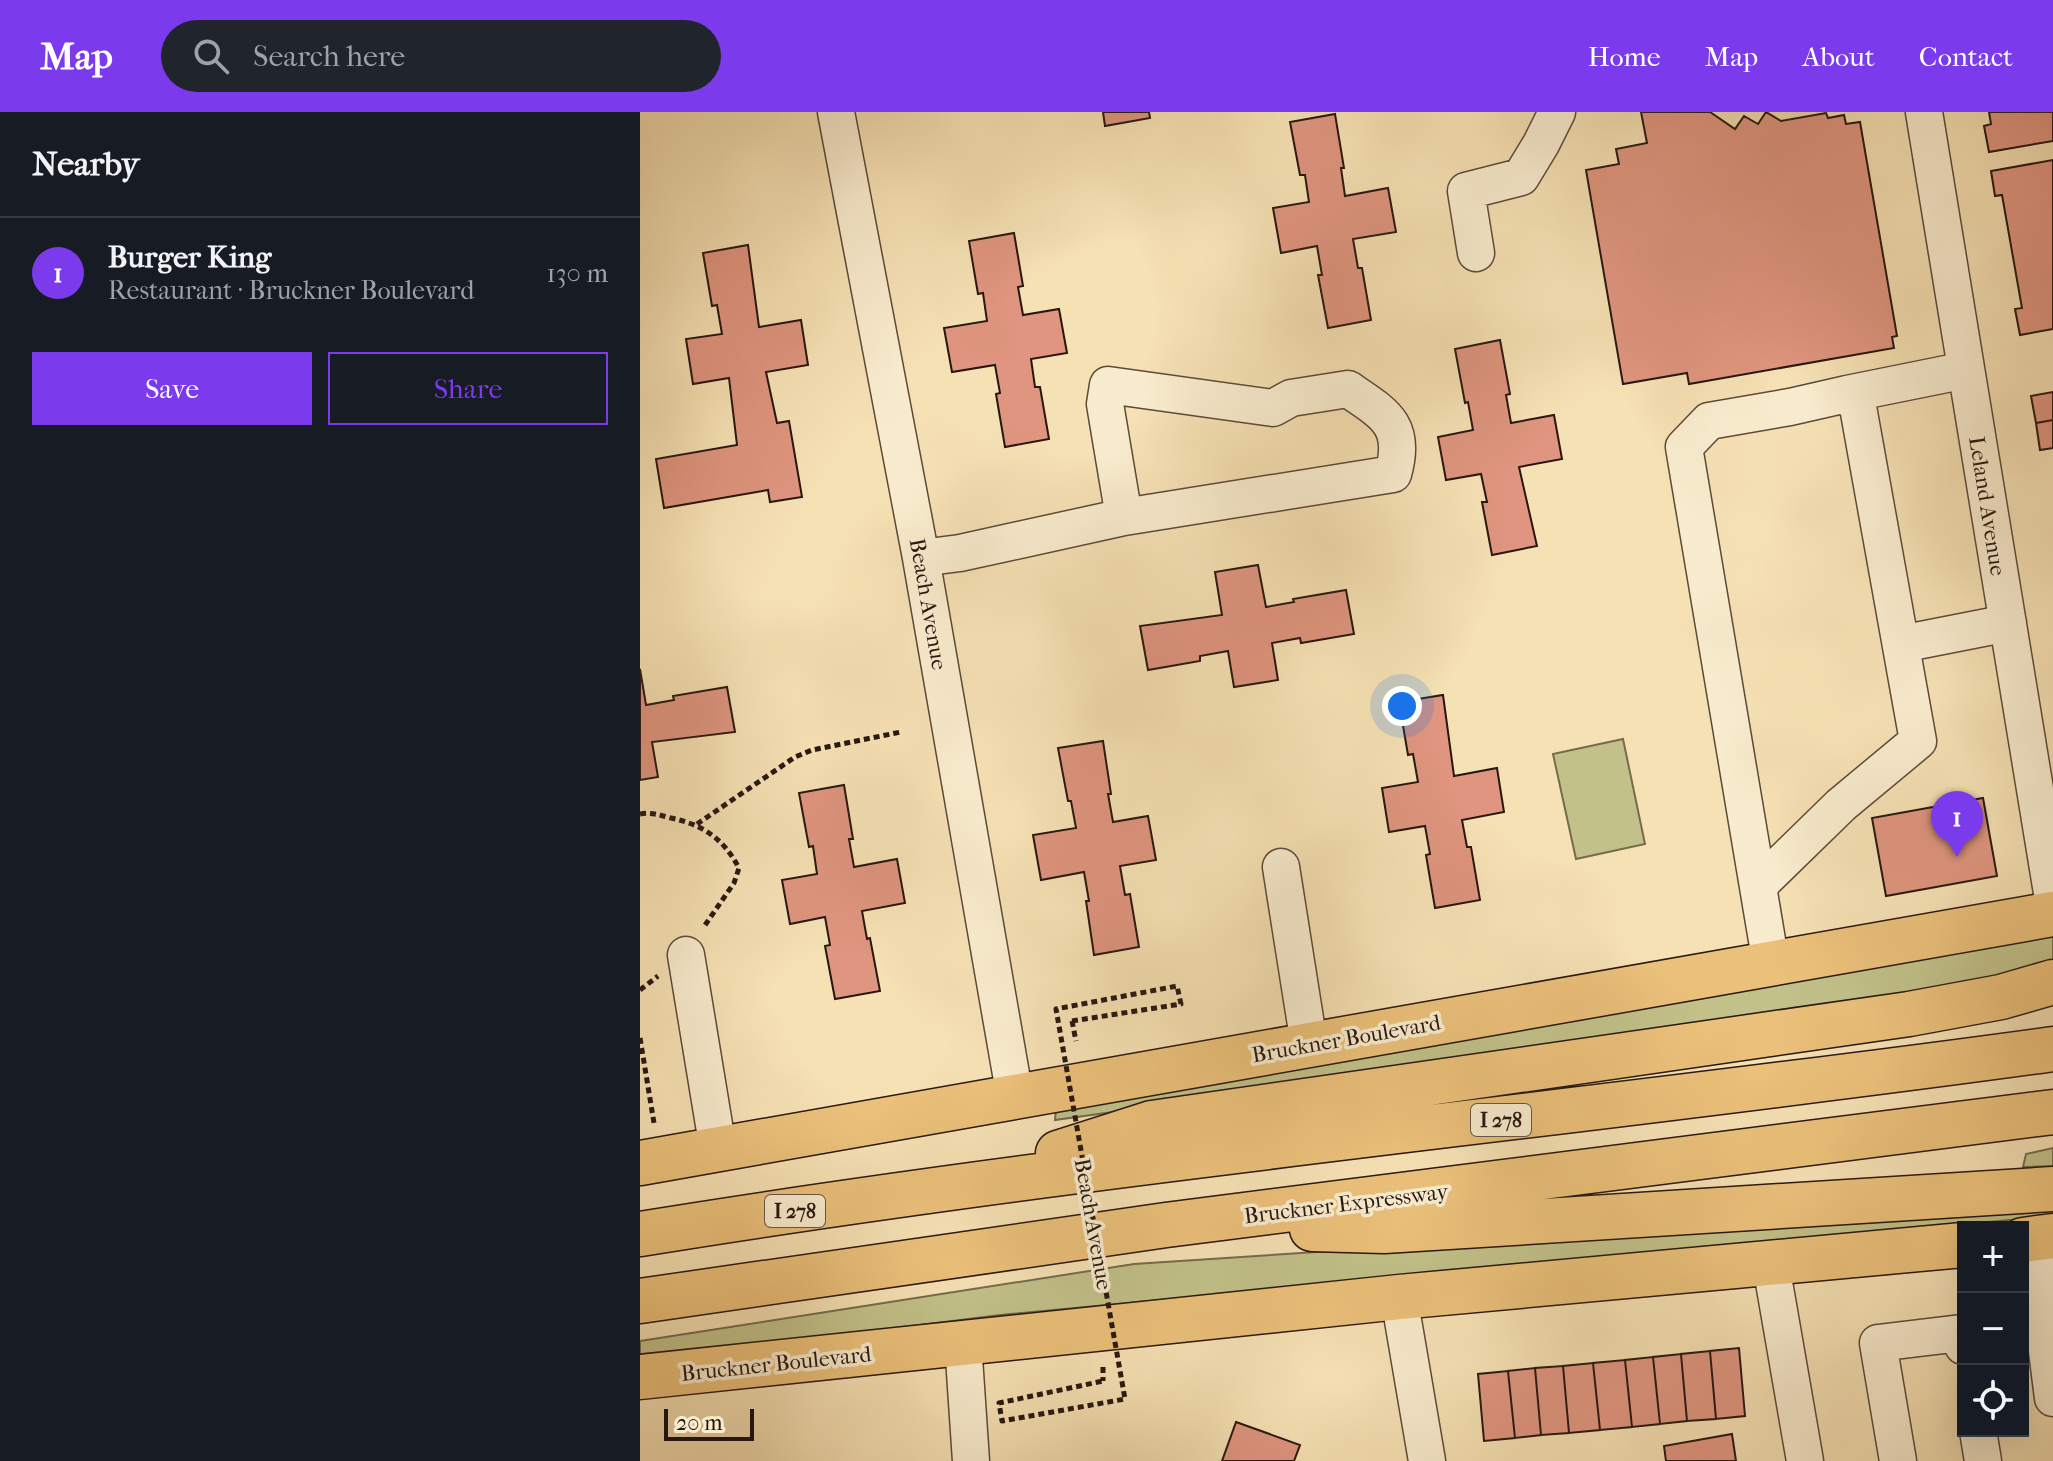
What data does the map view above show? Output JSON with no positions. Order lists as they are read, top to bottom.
{
  "streets": {
    "main road": ["Bruckner Boulevard", "I 278", "Bruckner Expressway"],
    "street": ["Leland Avenue", "Beach Avenue"]
  },
  "crossings": [
    ["Beach Avenue", "Bruckner Boulevard"]
  ],
  "scale_bar": "20 m",
  "page": {
    "header": "Map",
    "search": "Search here",
    "nav": [
      "Home",
      "Map",
      "About",
      "Contact"
    ],
    "heading": "Nearby",
    "list": [
      {
        "mark": "1",
        "name": "Burger King",
        "note": "Restaurant · Bruckner Boulevard",
        "value": "130 m"
      }
    ],
    "buttons": ["Save", "Share"],
    "pins": "1",
    "map_buttons": ["+", "−"],
    "scale": "20 m"
  }
}
